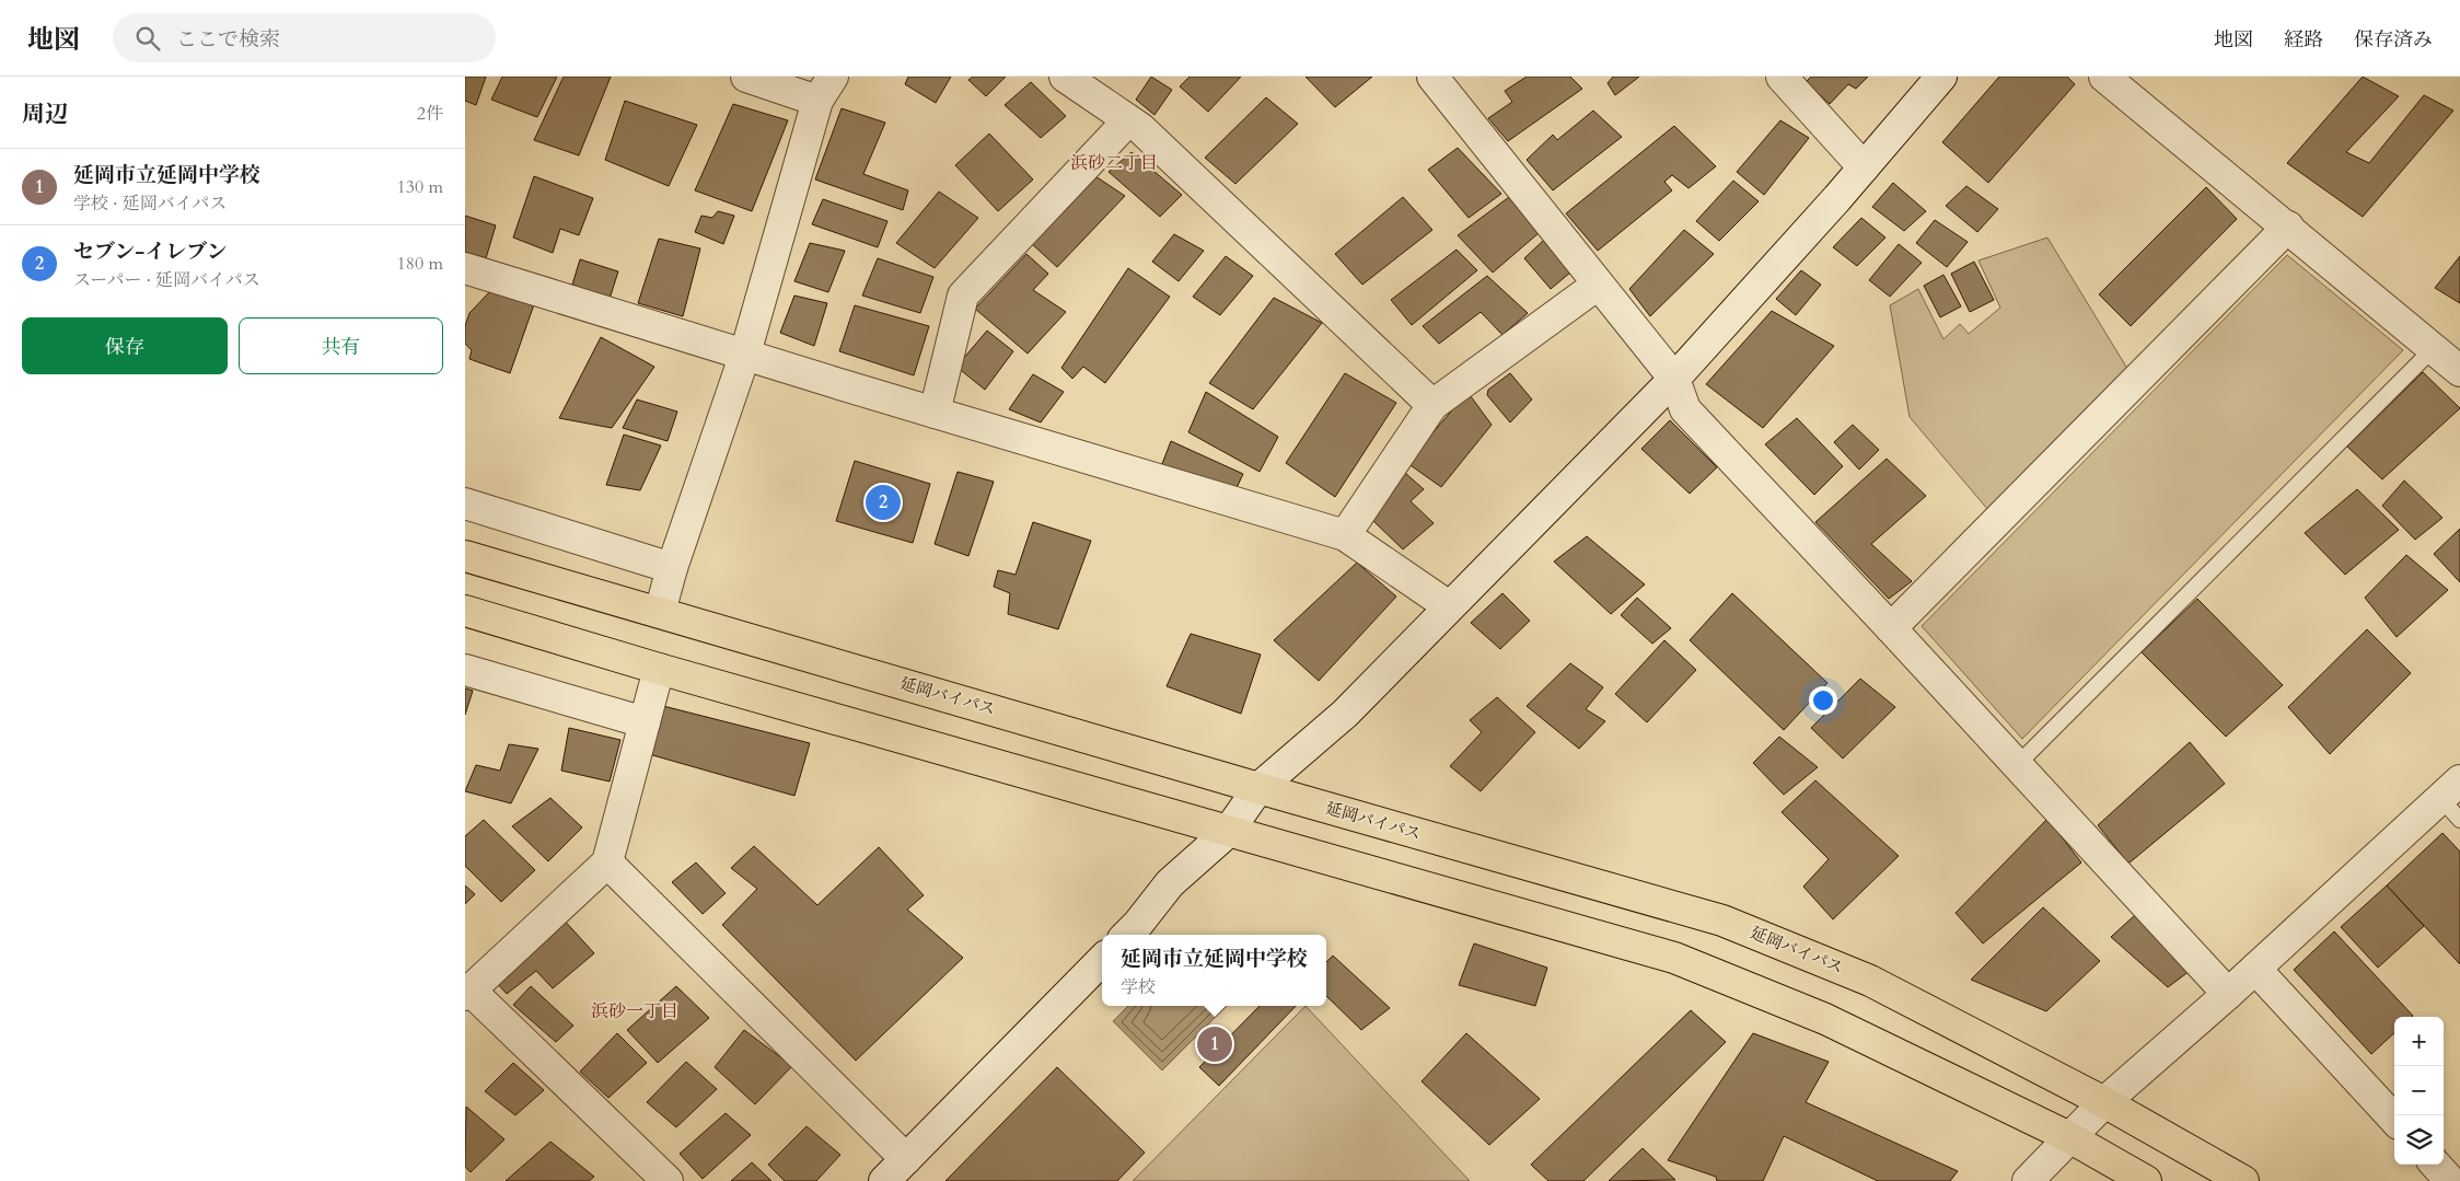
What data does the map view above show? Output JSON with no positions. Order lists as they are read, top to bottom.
{
  "streets": {
    "highway": ["延岡バイパス"]
  },
  "districts": ["浜砂二丁目", "浜砂一丁目"],
  "page": {
    "header": "地図",
    "search": "ここで検索",
    "nav": ["地図", "経路", "保存済み"],
    "heading": ["周辺", "2件"],
    "list": [
      {
        "mark": "1",
        "name": "延岡市立延岡中学校",
        "note": "学校 · 延岡バイパス",
        "value": "130 m"
      },
      {
        "mark": "2",
        "name": "セブン-イレブン",
        "note": "スーパー · 延岡バイパス",
        "value": "180 m"
      }
    ],
    "buttons": ["保存", "共有"],
    "pins": ["2", "1"],
    "popup": ["延岡市立延岡中学校", "学校"],
    "map_buttons": ["+", "−"]
  }
}
